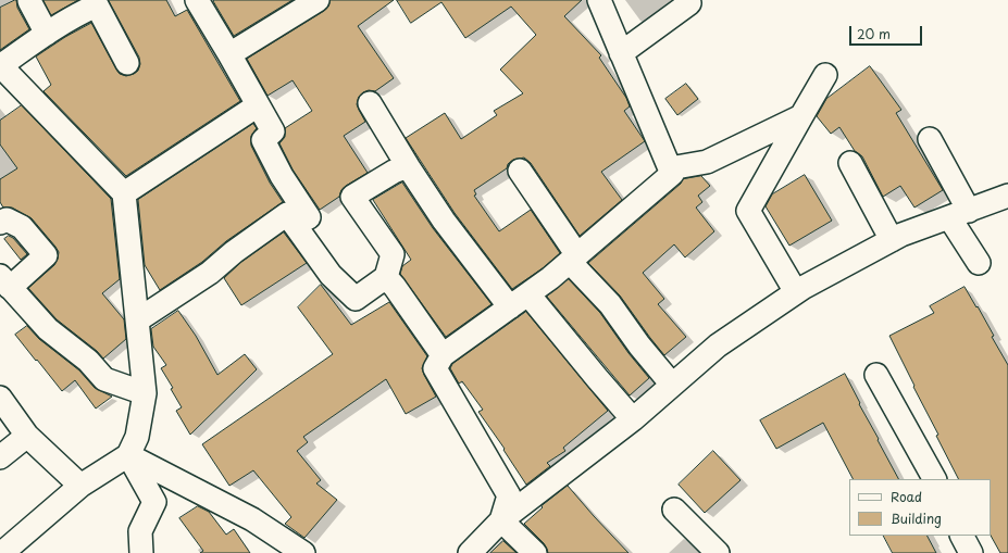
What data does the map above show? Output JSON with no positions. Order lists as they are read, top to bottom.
{
  "legend": ["Road", "Building"],
  "scale_bar": "20 m"
}
